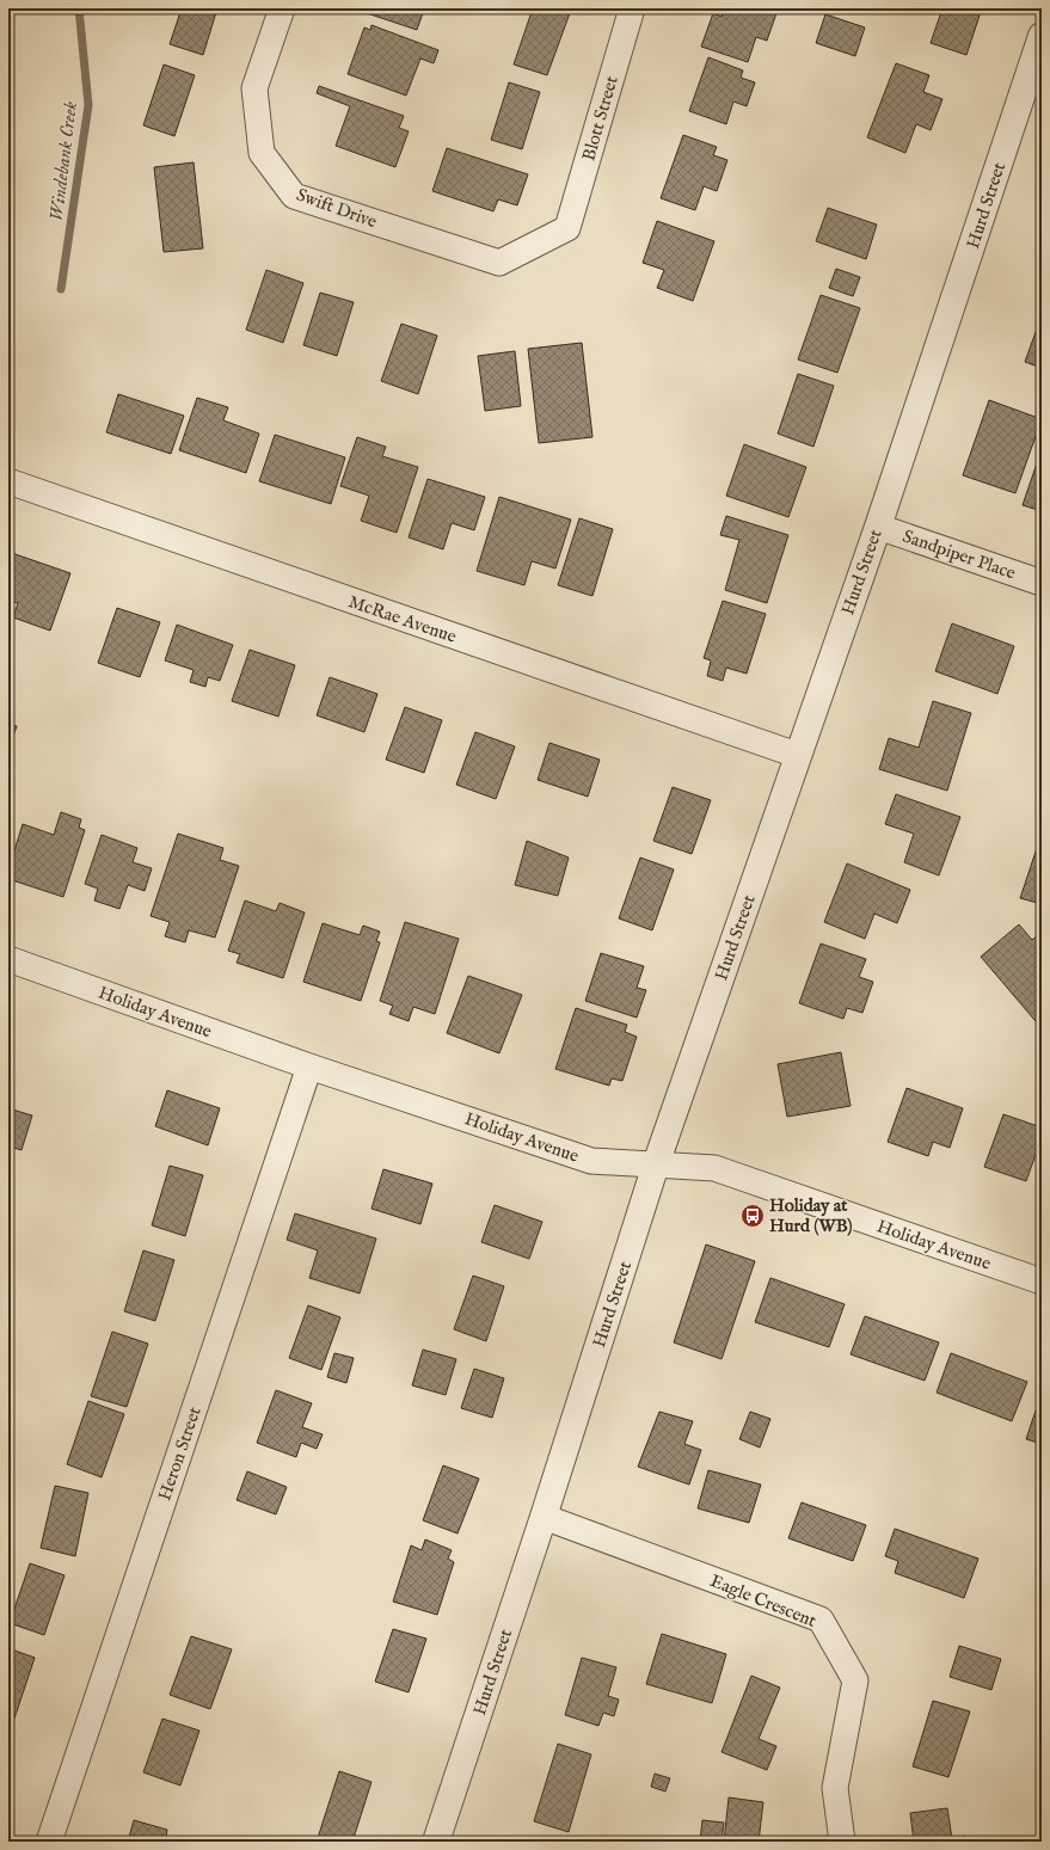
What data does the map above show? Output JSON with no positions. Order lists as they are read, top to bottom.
{
  "streets": {
    "street": [
      "Blott Street",
      "Hurd Street",
      "Swift Drive",
      "Sandpiper Place",
      "McRae Avenue",
      "Holiday Avenue",
      "Heron Street",
      "Eagle Crescent"
    ]
  },
  "crossings": [
    ["Blott Street", "Swift Drive"],
    ["Hurd Street", "Sandpiper Place"],
    ["Hurd Street", "McRae Avenue"],
    ["Hurd Street", "Holiday Avenue"],
    ["Hurd Street", "Eagle Crescent"],
    ["Holiday Avenue", "Heron Street"]
  ],
  "water": ["Windebank Creek"],
  "places": {
    "bus stop": ["Holiday at Hurd (WB)"]
  }
}
